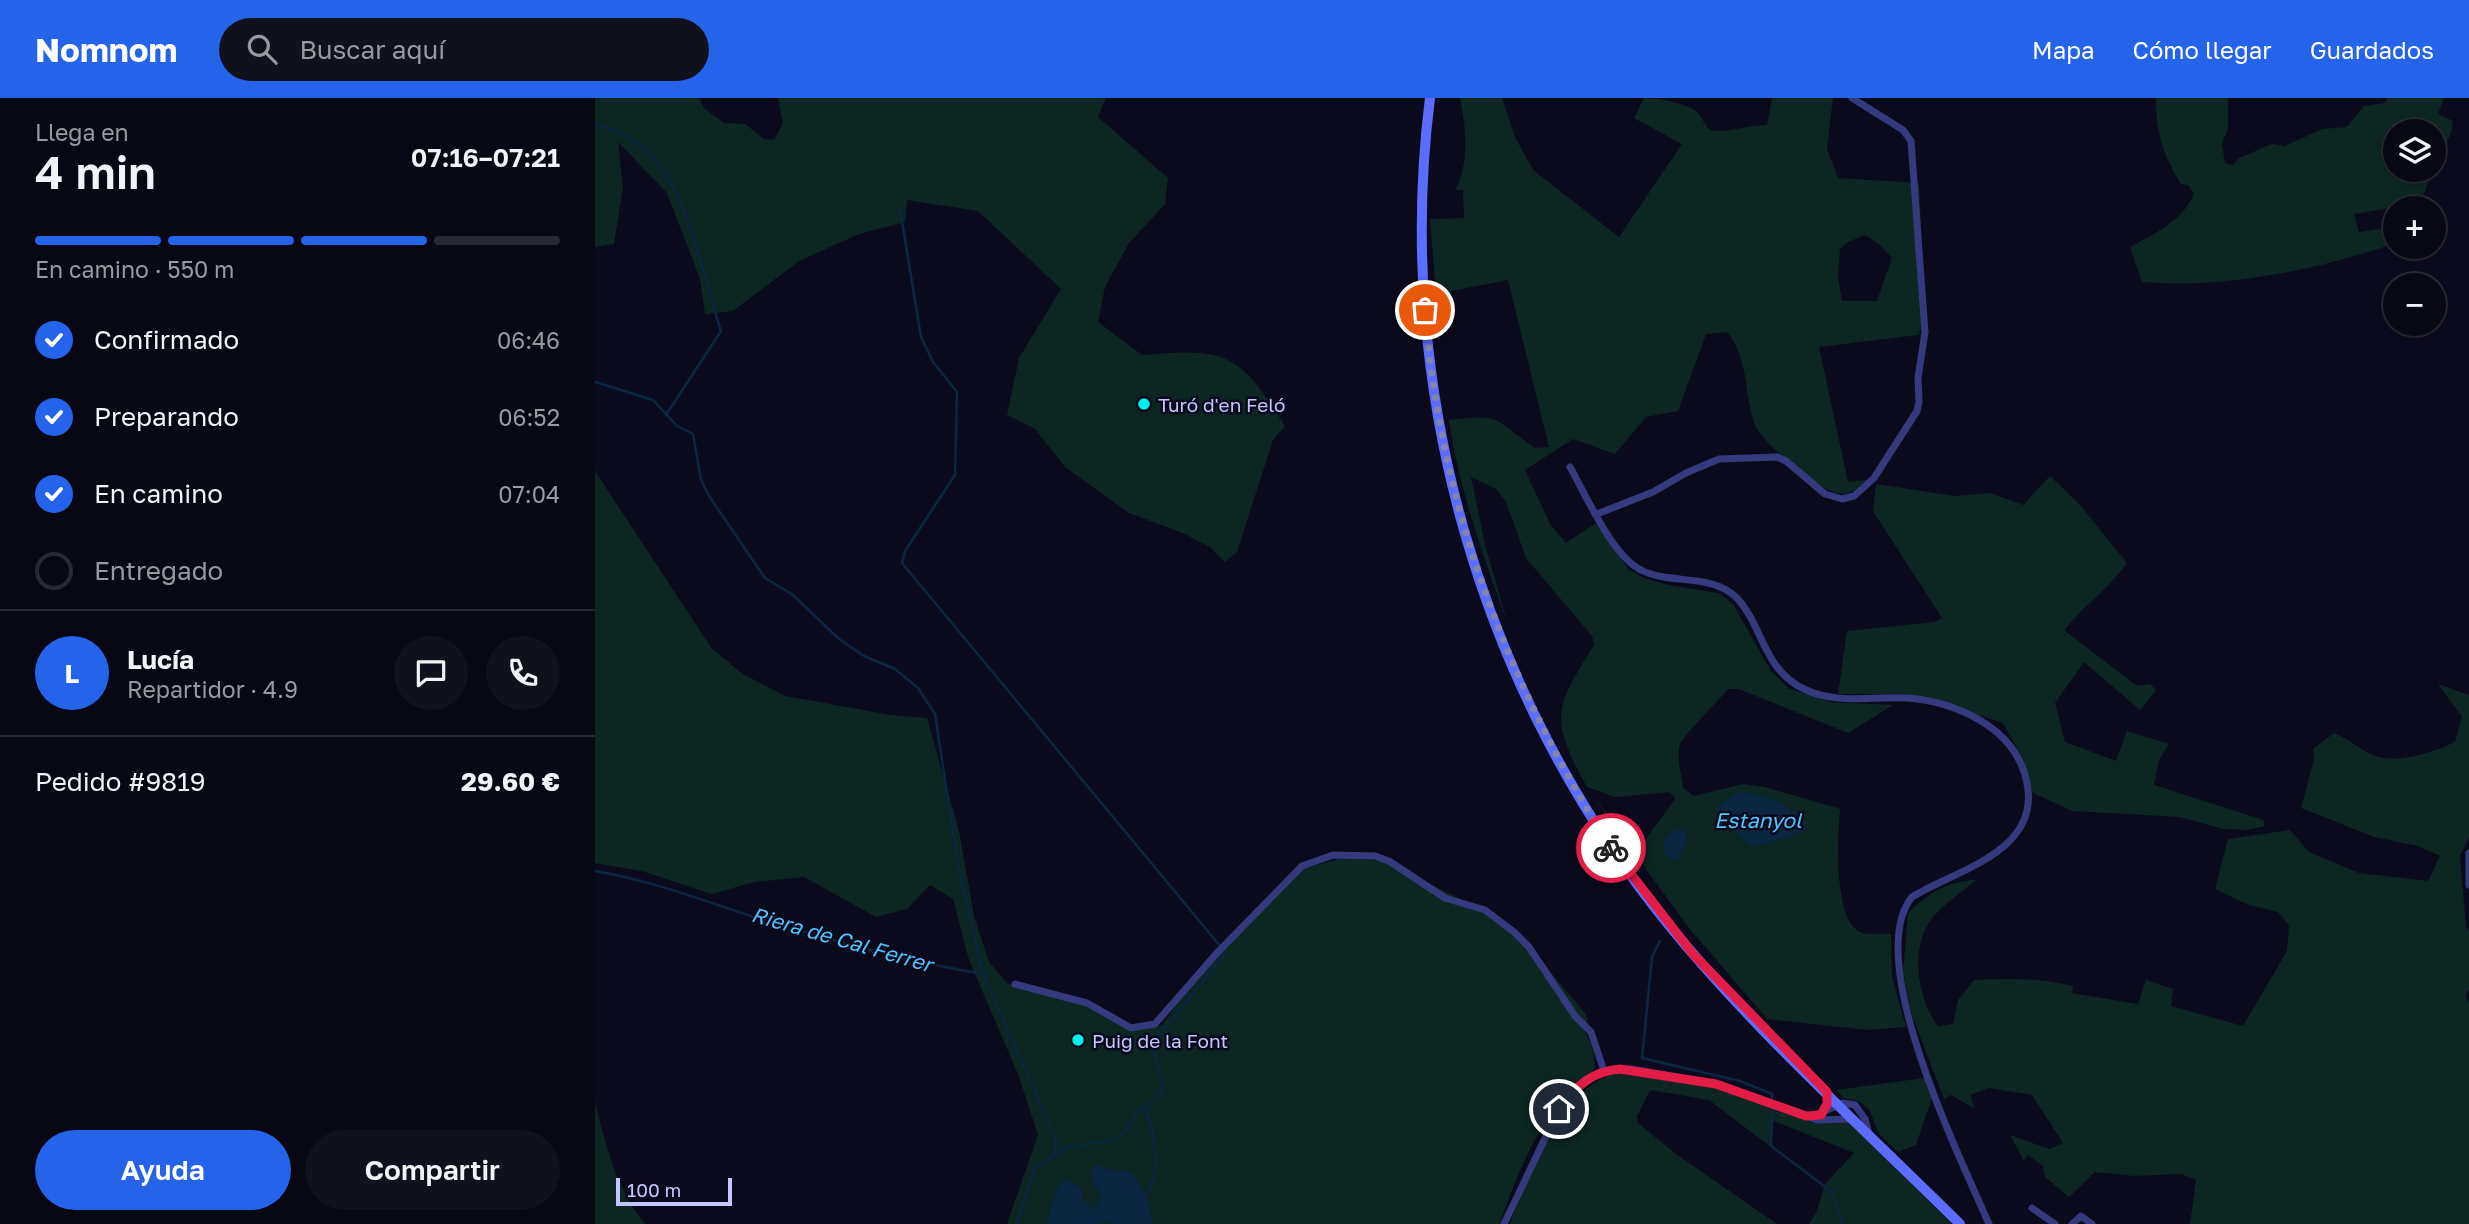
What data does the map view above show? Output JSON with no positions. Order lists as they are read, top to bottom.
{
  "water": ["Estanyol", "Riera de Cal Ferrer"],
  "places": ["Turó d'en Feló", "Puig de la Font"],
  "scale_bar": "100 m",
  "page": {
    "header": "Nomnom",
    "search": "Buscar aquí",
    "nav": ["Mapa", "Cómo llegar", "Guardados"],
    "heading": ["4 min", "Llega en", "07:16–07:21"],
    "panel": [
      "Lucía",
      "Repartidor · 4.9",
      "Pedido #9819",
      "29.60 €"
    ],
    "map_buttons": ["+", "−"],
    "bar": "En camino · 550 m",
    "list": [
      ["Confirmado", "06:46"],
      ["Preparando", "06:52"],
      ["En camino", "07:04"],
      "Entregado"
    ],
    "round": "L",
    "buttons": ["Ayuda", "Compartir"],
    "scale": "100 m"
  }
}
